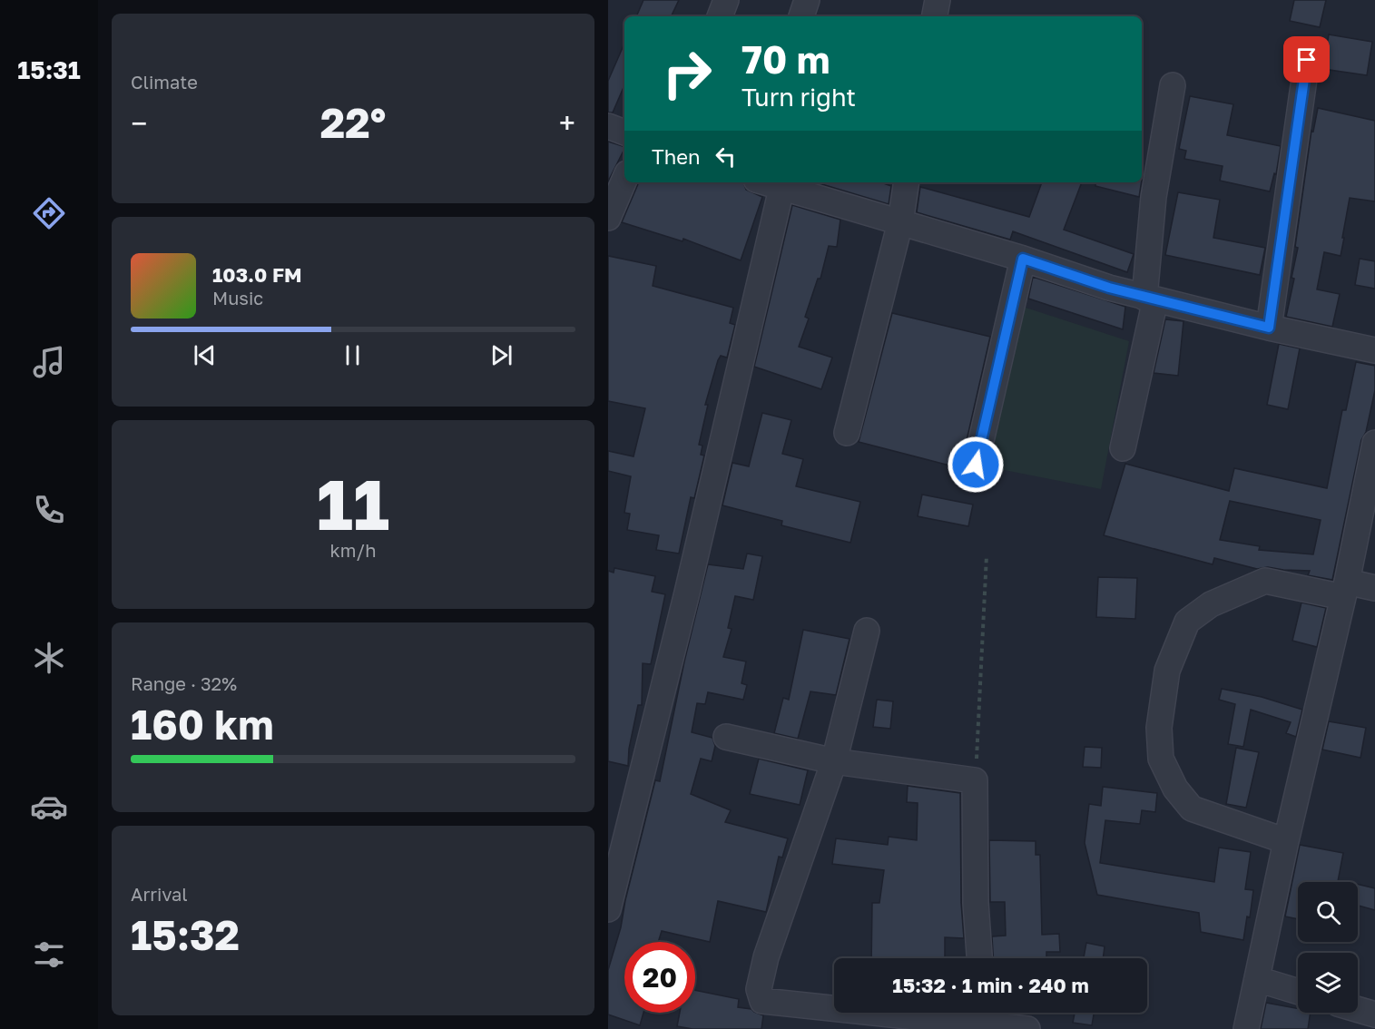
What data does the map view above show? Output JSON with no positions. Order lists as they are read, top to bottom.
{
  "page": {
    "tabs": "15:31",
    "tile": [
      "Climate",
      ["11", "km/h"],
      ["Range · 32%", "160 km"],
      ["Arrival", "15:32"]
    ],
    "turn": ["70 m", "Turn right"],
    "heat": ["−", "22°", "+"],
    "then": "Then",
    "song": ["103.0 FM", "Music"],
    "limit": "20",
    "trip": "15:32 · 1 min · 240 m"
  }
}
